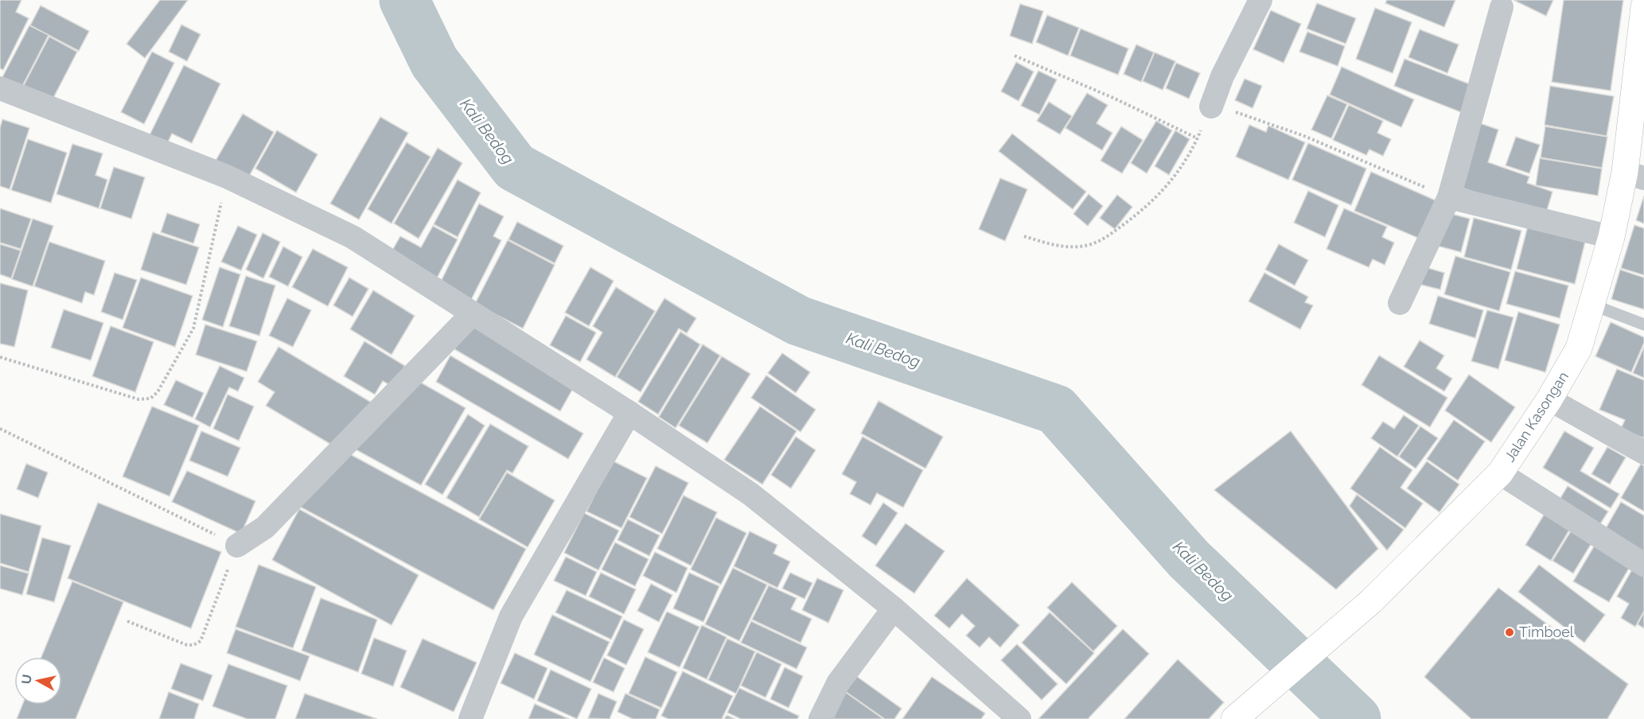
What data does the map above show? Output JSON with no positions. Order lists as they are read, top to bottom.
{
  "streets": {
    "main road": ["Jalan Kasongan"]
  },
  "water": ["Kali Bedog"],
  "places": ["Timboel"],
  "north": "left"
}
